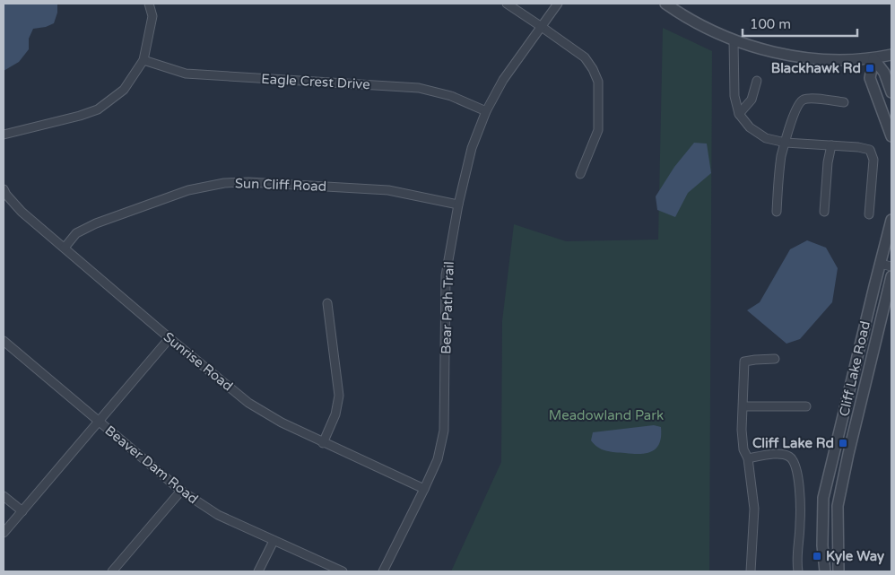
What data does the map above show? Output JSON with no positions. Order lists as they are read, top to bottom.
{
  "streets": {
    "street": [
      "Eagle Crest Drive",
      "Sun Cliff Road",
      "Bear Path Trail",
      "Sunrise Road",
      "Cliff Lake Road",
      "Beaver Dam Road"
    ]
  },
  "crossings": [
    ["Eagle Crest Drive", "Bear Path Trail"],
    ["Sun Cliff Road", "Bear Path Trail"],
    ["Sun Cliff Road", "Sunrise Road"],
    ["Bear Path Trail", "Sunrise Road"]
  ],
  "parks": ["Meadowland Park"],
  "places": {
    "transit": ["Blackhawk Rd", "Cliff Lake Rd", "Kyle Way"]
  },
  "scale_bar": "100 m"
}
